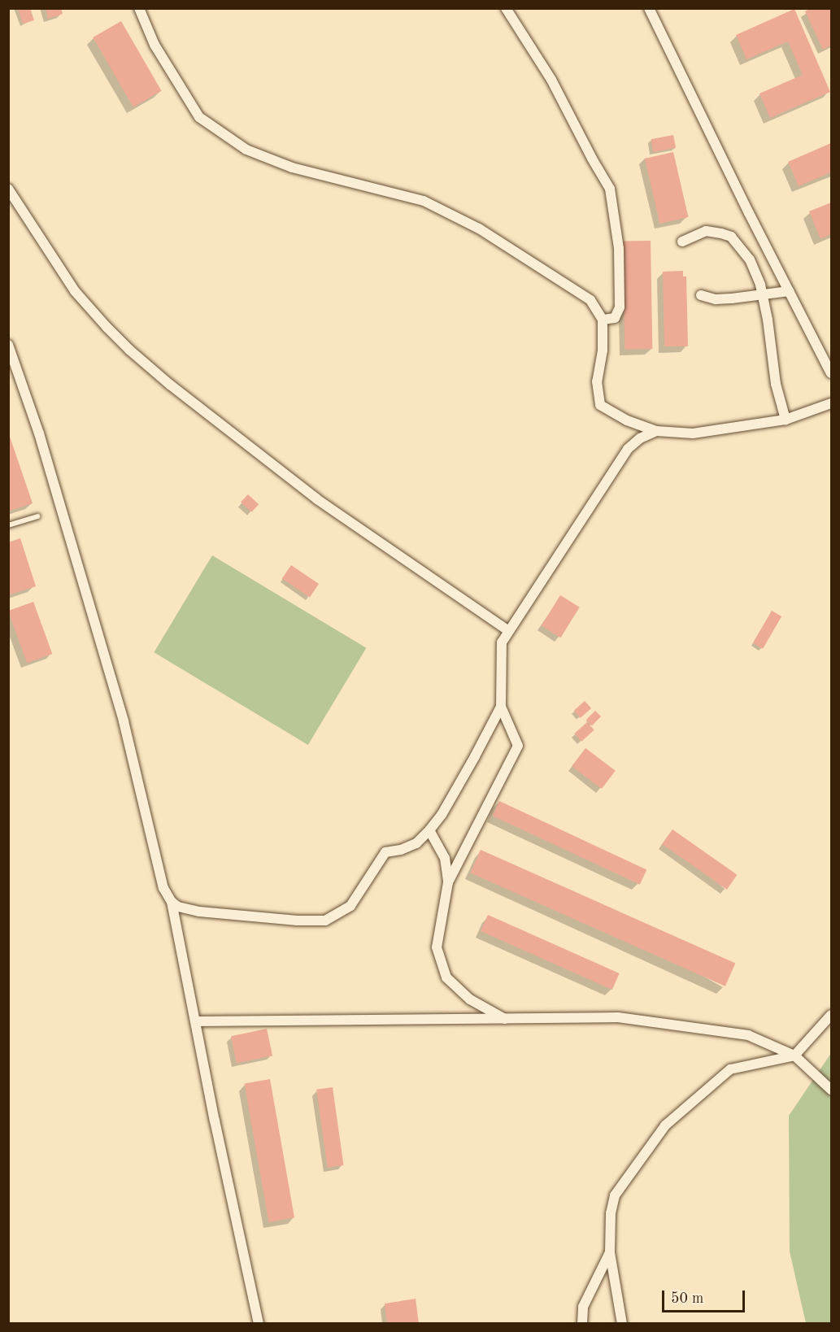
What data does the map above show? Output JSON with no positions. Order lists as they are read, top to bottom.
{
  "scale_bar": "50 m"
}
